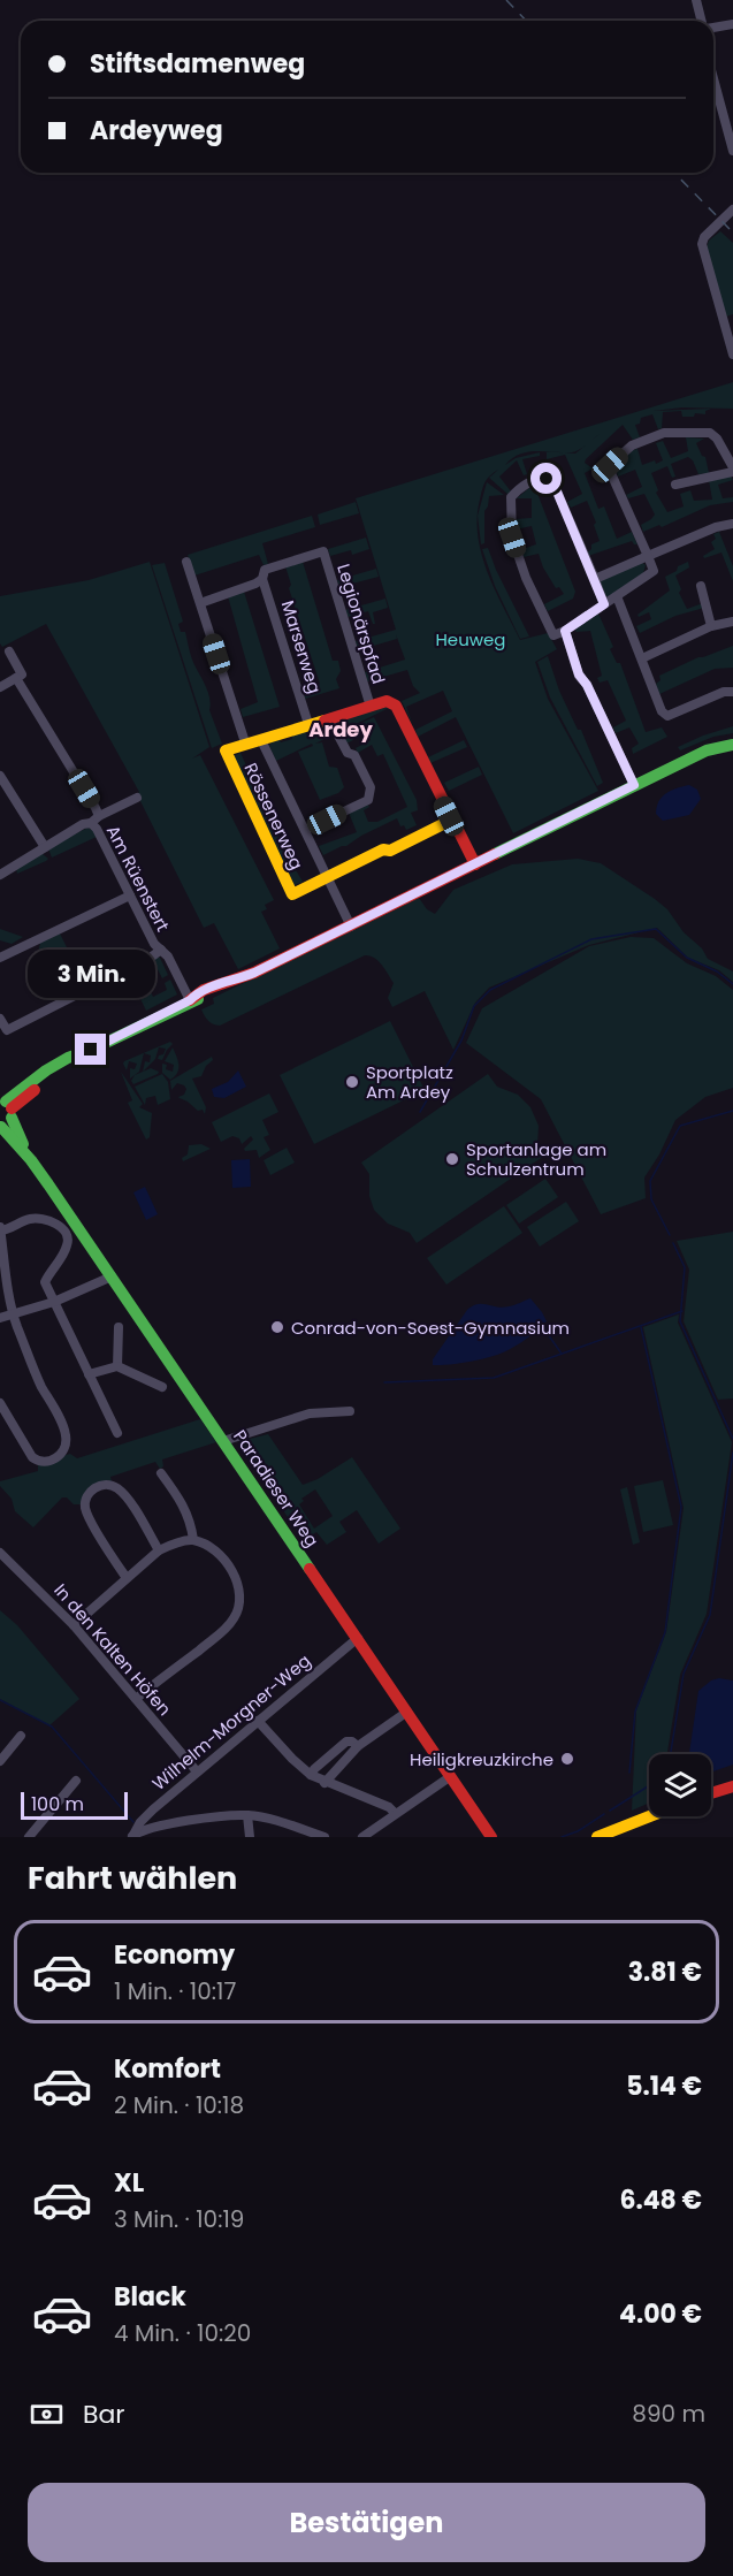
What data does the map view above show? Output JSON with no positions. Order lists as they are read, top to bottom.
{
  "streets": {
    "street": [
      "Legionärspfad",
      "Marserweg",
      "Rössenerweg",
      "Am Rüenstert",
      "Paradieser Weg",
      "In den Kalten Höfen",
      "Wilhelm-Morgner-Weg"
    ]
  },
  "crossings": [
    ["Legionärspfad", "Marserweg"],
    ["Legionärspfad", "Rössenerweg"],
    ["Marserweg", "Rössenerweg"],
    ["Paradieser Weg", "Wilhelm-Morgner-Weg"],
    ["In den Kalten Höfen", "Wilhelm-Morgner-Weg"]
  ],
  "districts": ["Ardey"],
  "parks": ["Heuweg"],
  "places": [
    "Sportplatz Am Ardey",
    "Sportanlage am Schulzentrum",
    "Conrad-von-Soest-Gymnasium",
    "Heiligkreuzkirche"
  ],
  "scale_bar": "100 m",
  "page": {
    "banner": ["Stiftsdamenweg", "Ardeyweg"],
    "bubble": "3 Min.",
    "scale": "100 m",
    "heading": "Fahrt wählen",
    "list": [
      {
        "name": "Economy",
        "note": "1 Min. · 10:17",
        "value": "3.81 €"
      },
      {
        "name": "Komfort",
        "note": "2 Min. · 10:18",
        "value": "5.14 €"
      },
      {
        "name": "XL",
        "note": "3 Min. · 10:19",
        "value": "6.48 €"
      },
      {
        "name": "Black",
        "note": "4 Min. · 10:20",
        "value": "4.00 €"
      }
    ],
    "pay": ["Bar", "890 m"],
    "buttons": "Bestätigen"
  }
}
